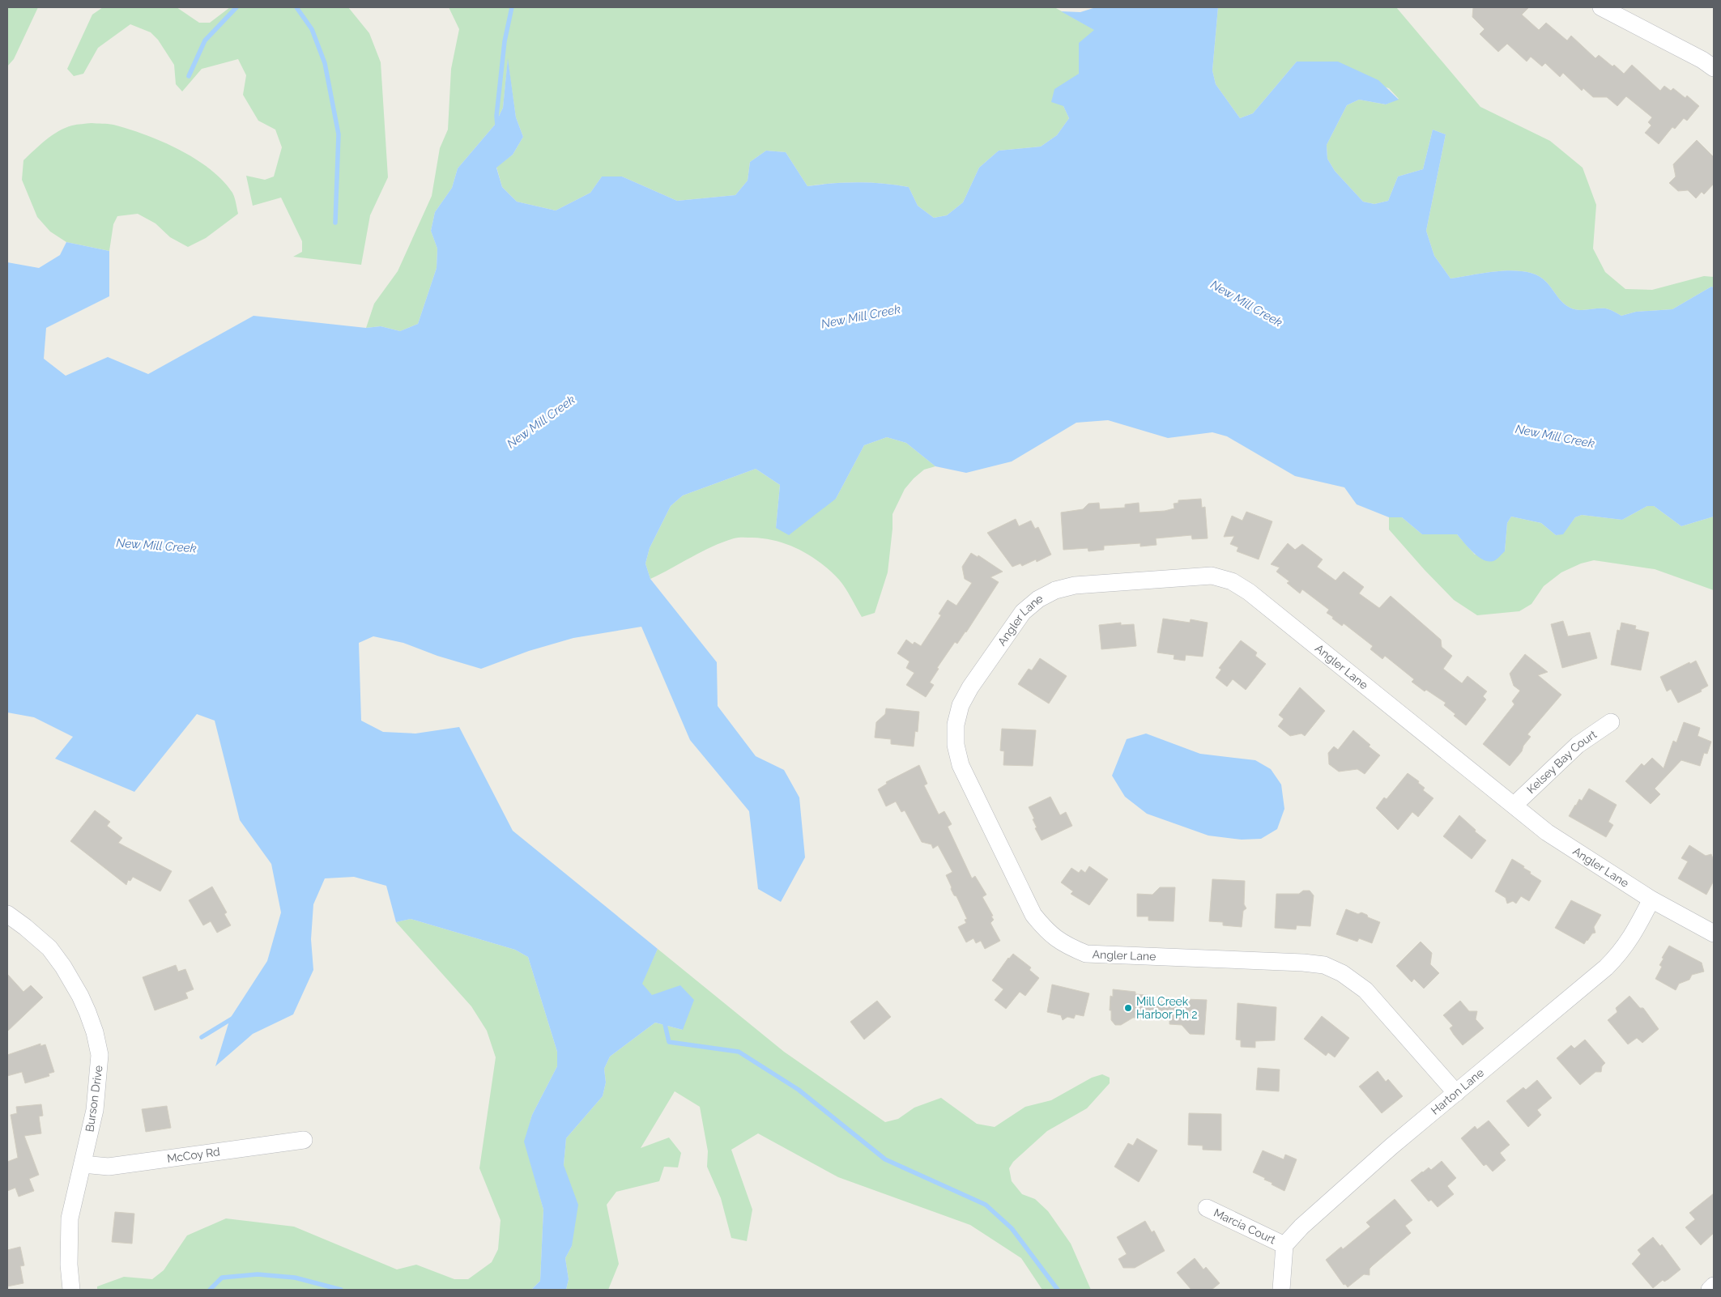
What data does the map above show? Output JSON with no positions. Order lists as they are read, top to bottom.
{
  "streets": {
    "street": [
      "Angler Lane",
      "Kelsey Bay Court",
      "Harton Lane",
      "Burson Drive",
      "McCoy Rd",
      "Marcia Court"
    ]
  },
  "crossings": [
    ["Angler Lane", "Kelsey Bay Court"],
    ["Angler Lane", "Harton Lane"],
    ["Harton Lane", "Marcia Court"],
    ["Burson Drive", "McCoy Rd"]
  ],
  "water": ["New Mill Creek"],
  "places": ["Mill Creek Harbor Ph 2"]
}
